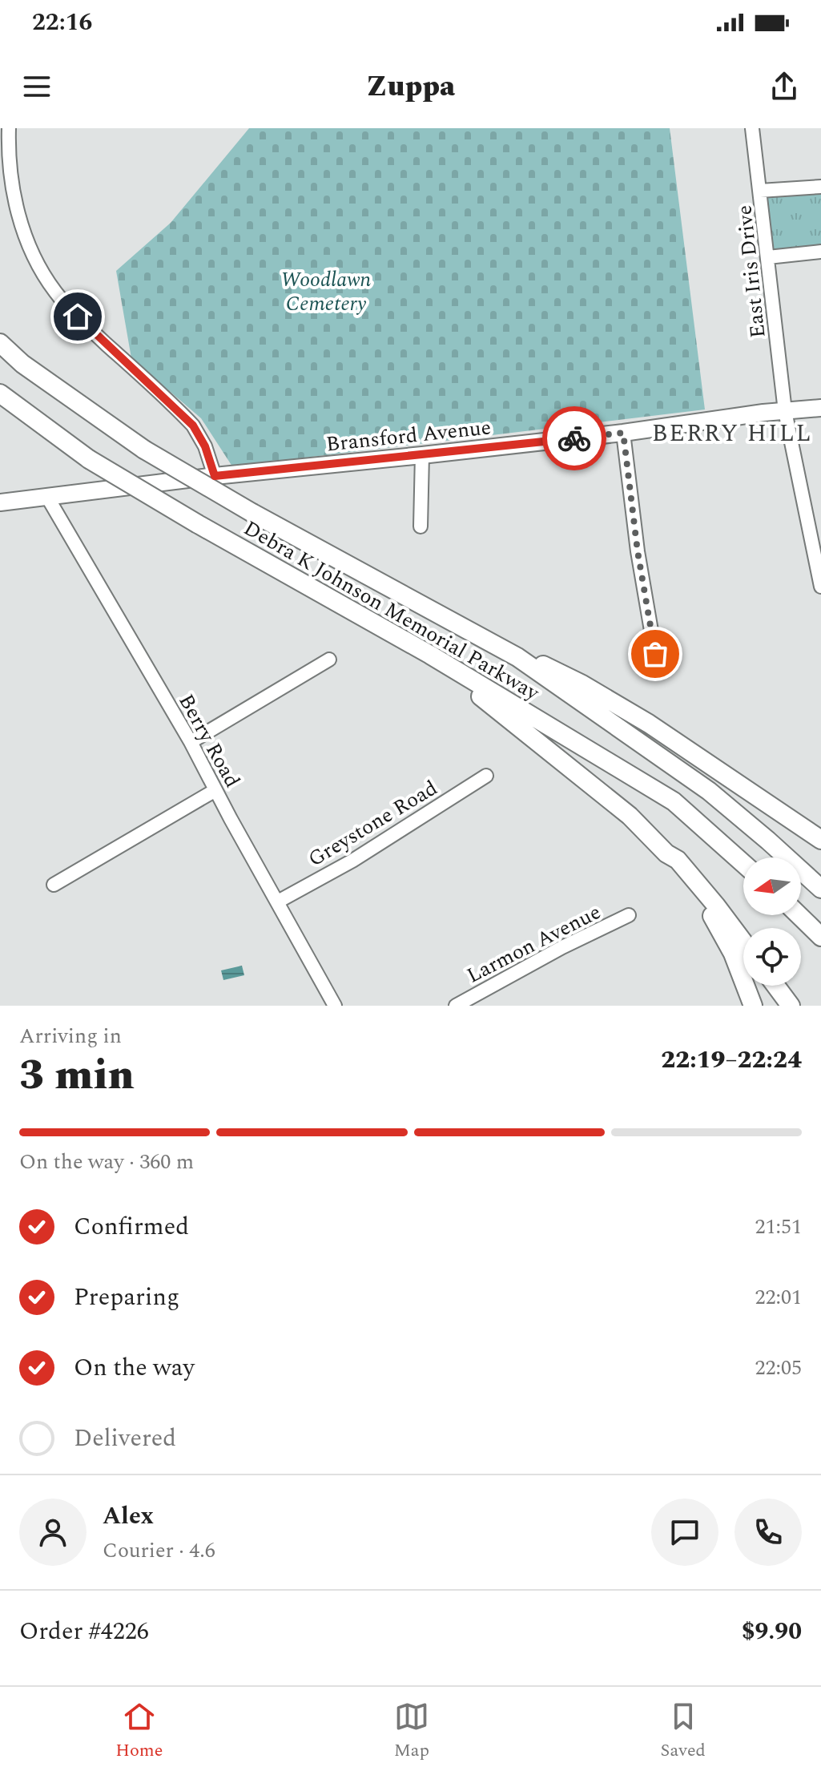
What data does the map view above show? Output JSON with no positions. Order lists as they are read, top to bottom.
{
  "streets": {
    "highway": ["Debra K Johnson Memorial Parkway"],
    "main road": ["Bransford Avenue"],
    "street": [
      "East Iris Drive",
      "Berry Road",
      "Greystone Road",
      "Larmon Avenue"
    ]
  },
  "crossings": [
    ["East Iris Drive", "Bransford Avenue"],
    ["Bransford Avenue", "Berry Road"],
    ["Berry Road", "Greystone Road"]
  ],
  "districts": ["BERRY HILL"],
  "parks": ["Woodlawn Cemetery"],
  "north": "left",
  "page": {
    "status": "22:16",
    "header": "Zuppa",
    "heading": ["3 min", "Arriving in", "22:19–22:24"],
    "panel": [
      "Alex",
      "Courier · 4.6",
      "Order #4226",
      "$9.90"
    ],
    "bar": "On the way · 360 m",
    "list": [
      ["Confirmed", "21:51"],
      ["Preparing", "22:01"],
      ["On the way", "22:05"],
      "Delivered"
    ],
    "tabs": ["Home", "Map", "Saved"]
  }
}
